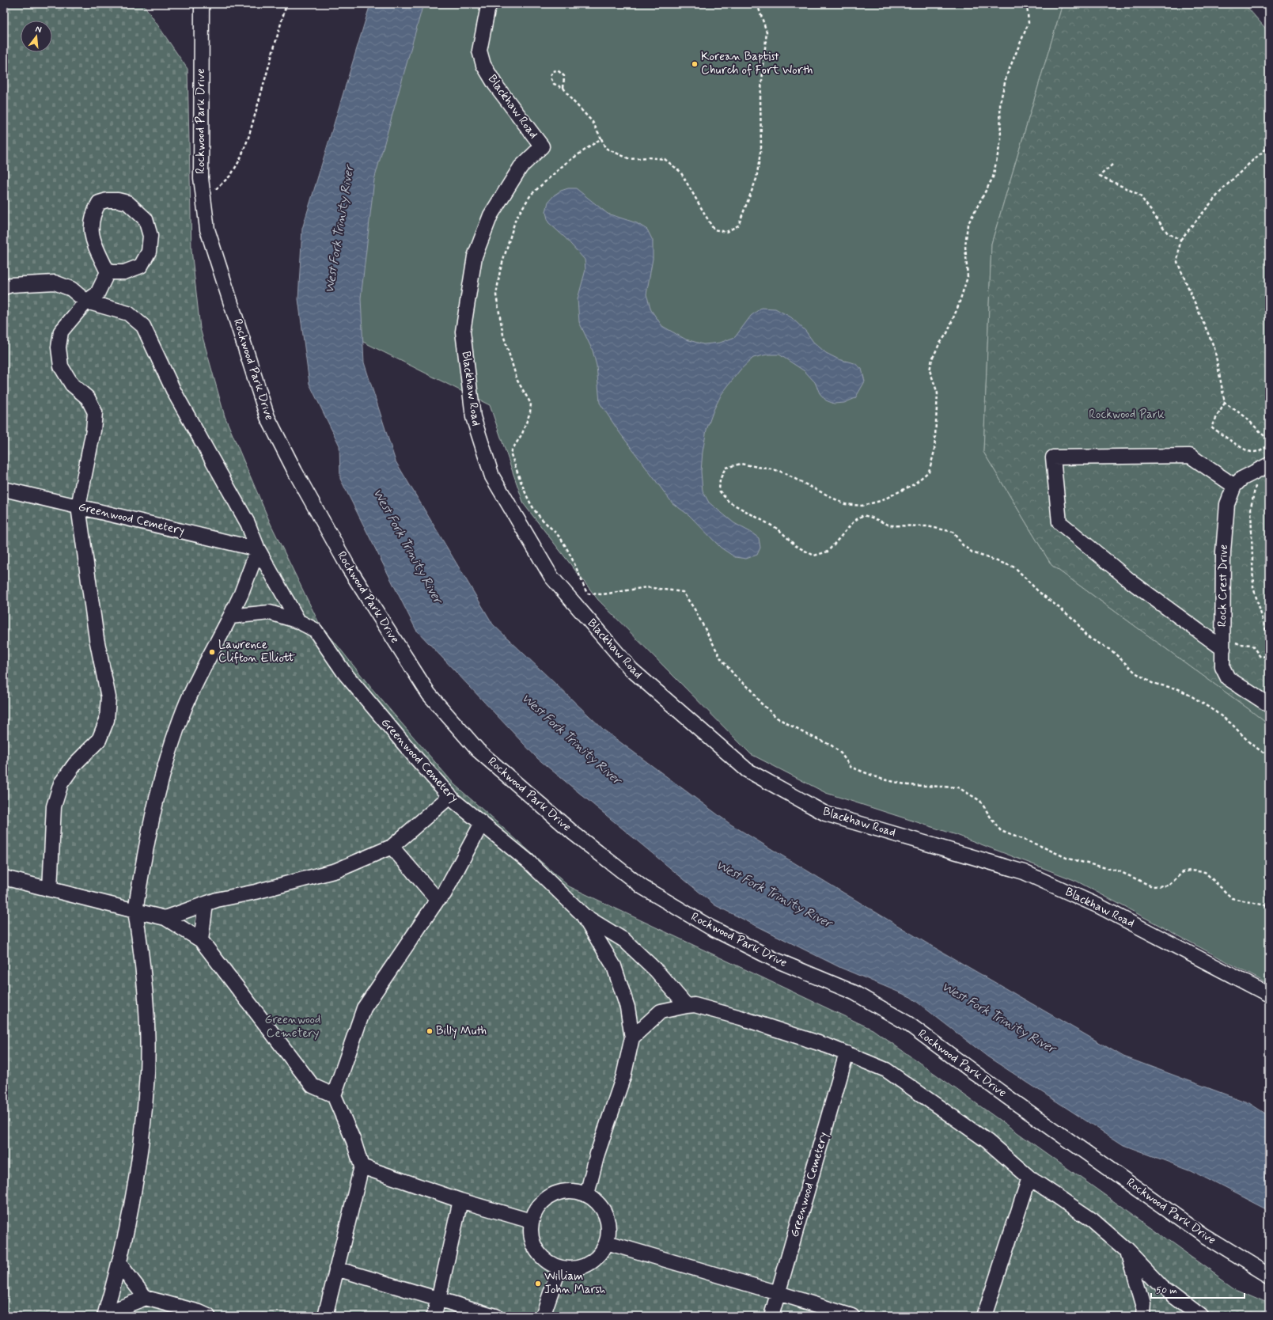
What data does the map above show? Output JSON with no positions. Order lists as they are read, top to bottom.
{
  "streets": {
    "street": [
      "Blackhaw Road",
      "Rockwood Park Drive",
      "Greenwood Cemetery",
      "Rock Crest Drive"
    ]
  },
  "water": ["West Fork Trinity River"],
  "parks": ["Rockwood Park", "Greenwood Cemetery"],
  "places": [
    "Korean Baptist Church of Fort Worth",
    "Lawrence Clifton Elliott",
    "Billy Muth",
    "William John Marsh"
  ],
  "scale_bar": "50 m",
  "north": "top"
}
